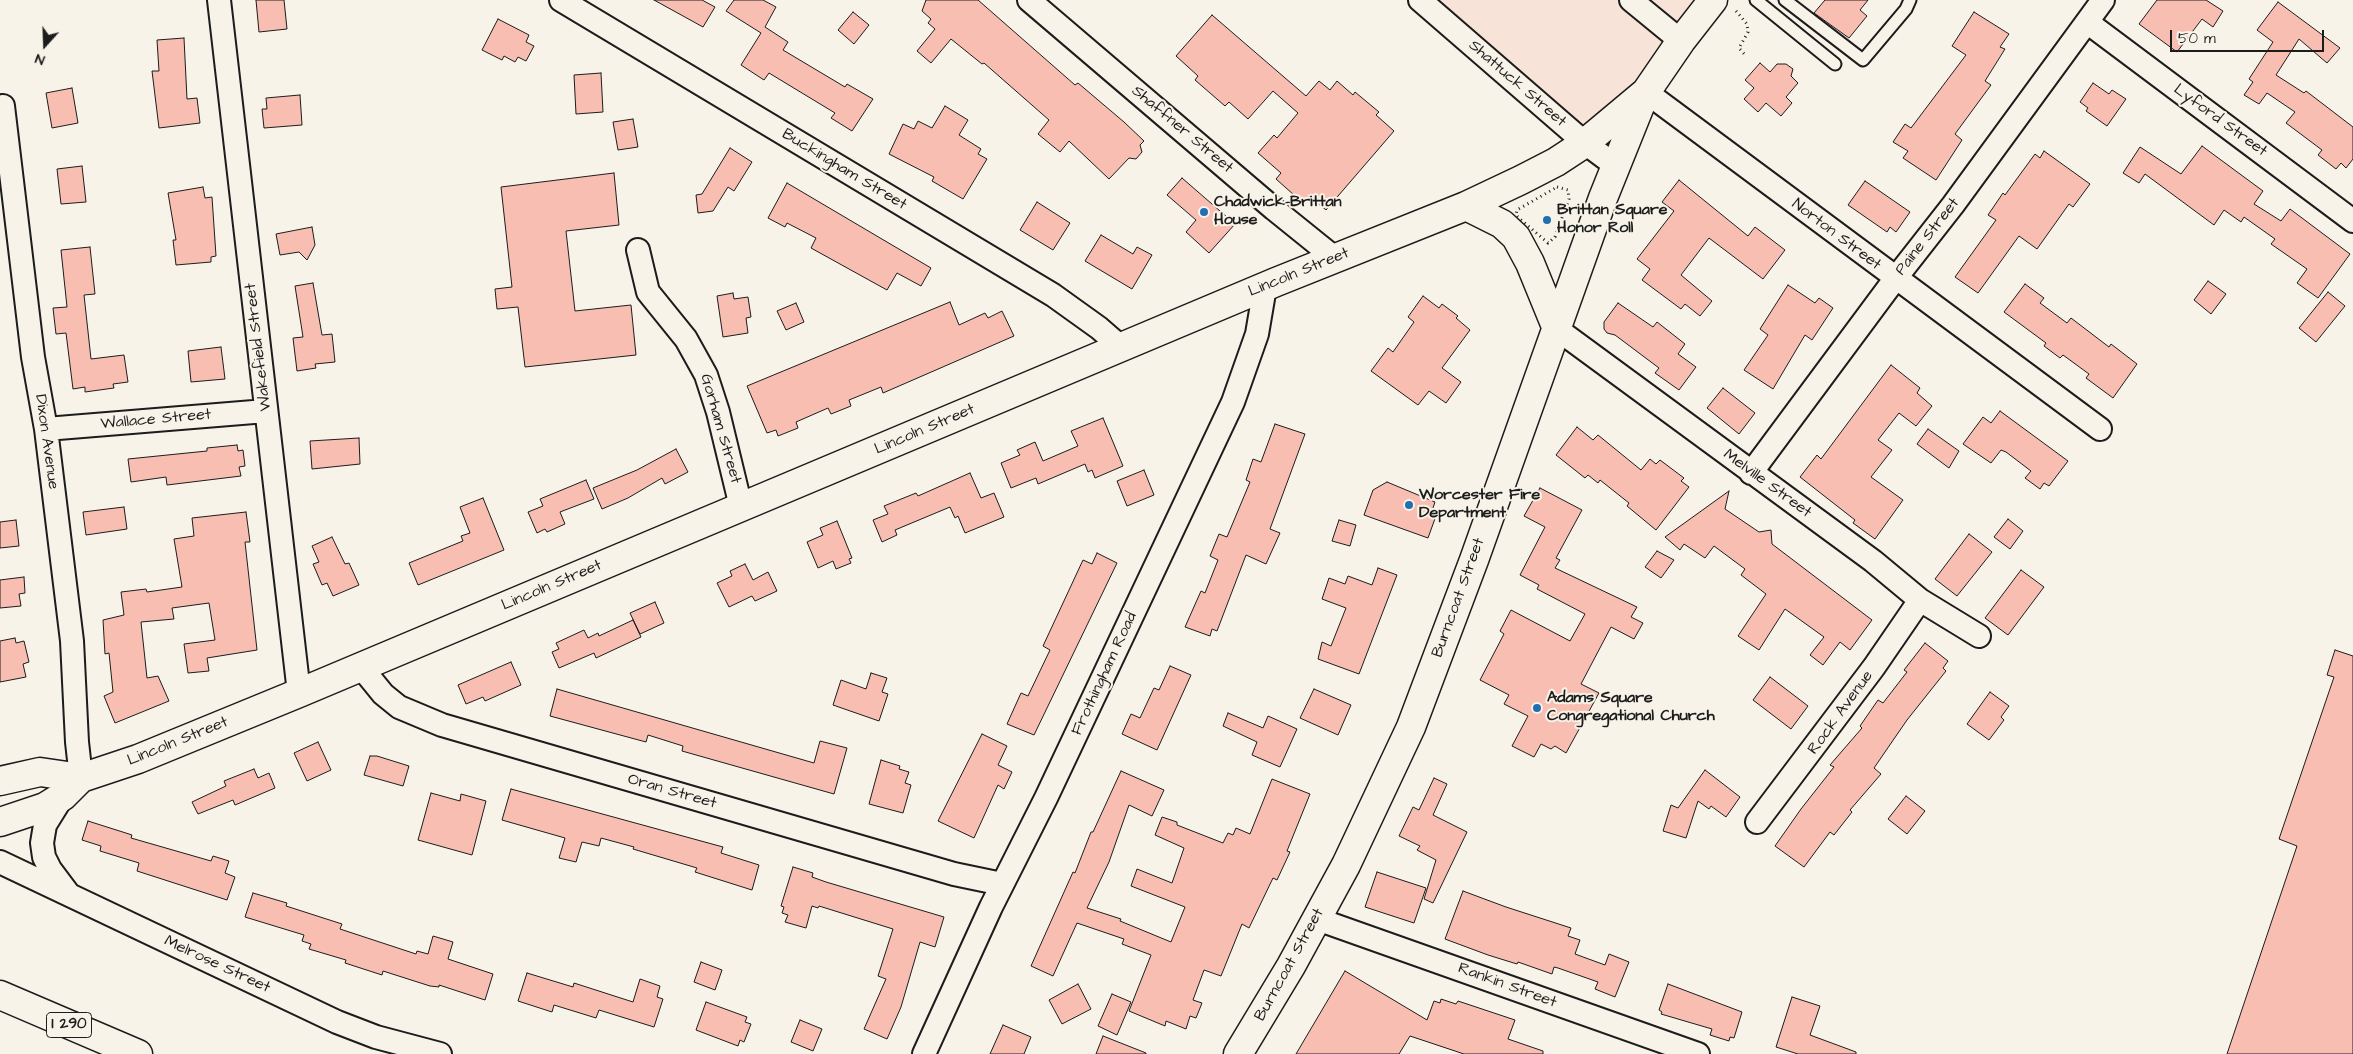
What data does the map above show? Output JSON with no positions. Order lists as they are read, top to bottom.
{
  "streets": {
    "main road": ["Lincoln Street", "Burncoat Street", "I 290"],
    "street": [
      "Shattuck Street",
      "Lyford Street",
      "Shaffner Street",
      "Buckingham Street",
      "Norton Street",
      "Paine Street",
      "Wakefield Street",
      "Wallace Street",
      "Gorham Street",
      "Dixon Avenue",
      "Melville Street",
      "Frothingham Road",
      "Rock Avenue",
      "Oran Street",
      "Melrose Street",
      "Rankin Street"
    ]
  },
  "crossings": [
    ["Shattuck Street", "Lincoln Street"],
    ["Shattuck Street", "Burncoat Street"],
    ["Lyford Street", "Paine Street"],
    ["Shaffner Street", "Lincoln Street"],
    ["Buckingham Street", "Lincoln Street"],
    ["Norton Street", "Paine Street"],
    ["Norton Street", "Lincoln Street"],
    ["Norton Street", "Burncoat Street"],
    ["Paine Street", "Melville Street"],
    ["Lincoln Street", "Wakefield Street"],
    ["Lincoln Street", "Gorham Street"],
    ["Lincoln Street", "Dixon Avenue"],
    ["Lincoln Street", "Burncoat Street"],
    ["Lincoln Street", "Frothingham Road"],
    ["Lincoln Street", "Oran Street"],
    ["Wakefield Street", "Wallace Street"],
    ["Wallace Street", "Dixon Avenue"],
    ["Melville Street", "Burncoat Street"],
    ["Melville Street", "Rock Avenue"],
    ["Burncoat Street", "Rankin Street"],
    ["Frothingham Road", "Oran Street"]
  ],
  "places": [
    "Chadwick-Brittan House",
    "Brittan Square Honor Roll",
    "Worcester Fire Department",
    "Adams Square Congregational Church"
  ],
  "scale_bar": "50 m",
  "north": "bottom"
}
